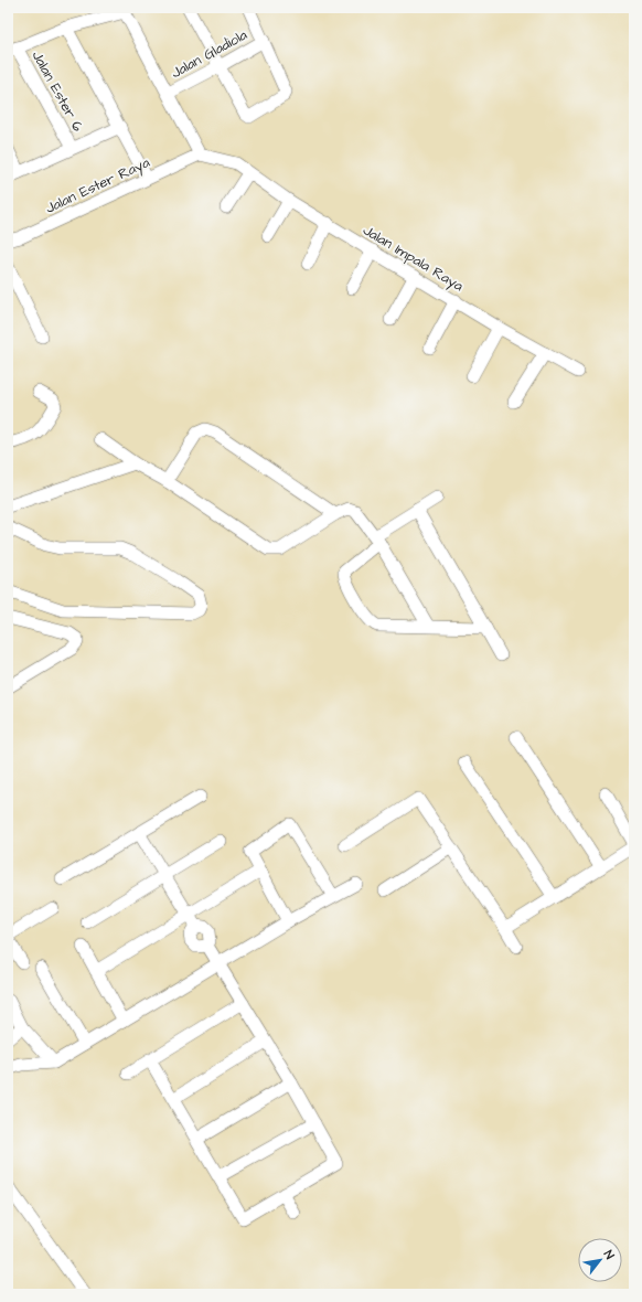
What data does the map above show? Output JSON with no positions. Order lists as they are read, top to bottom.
{
  "streets": {
    "street": [
      "Jalan Gladiola",
      "Jalan Ester 6",
      "Jalan Ester Raya",
      "Jalan Impala Raya"
    ]
  },
  "crossings": [
    ["Jalan Ester Raya", "Jalan Impala Raya"]
  ],
  "north": "top right"
}
